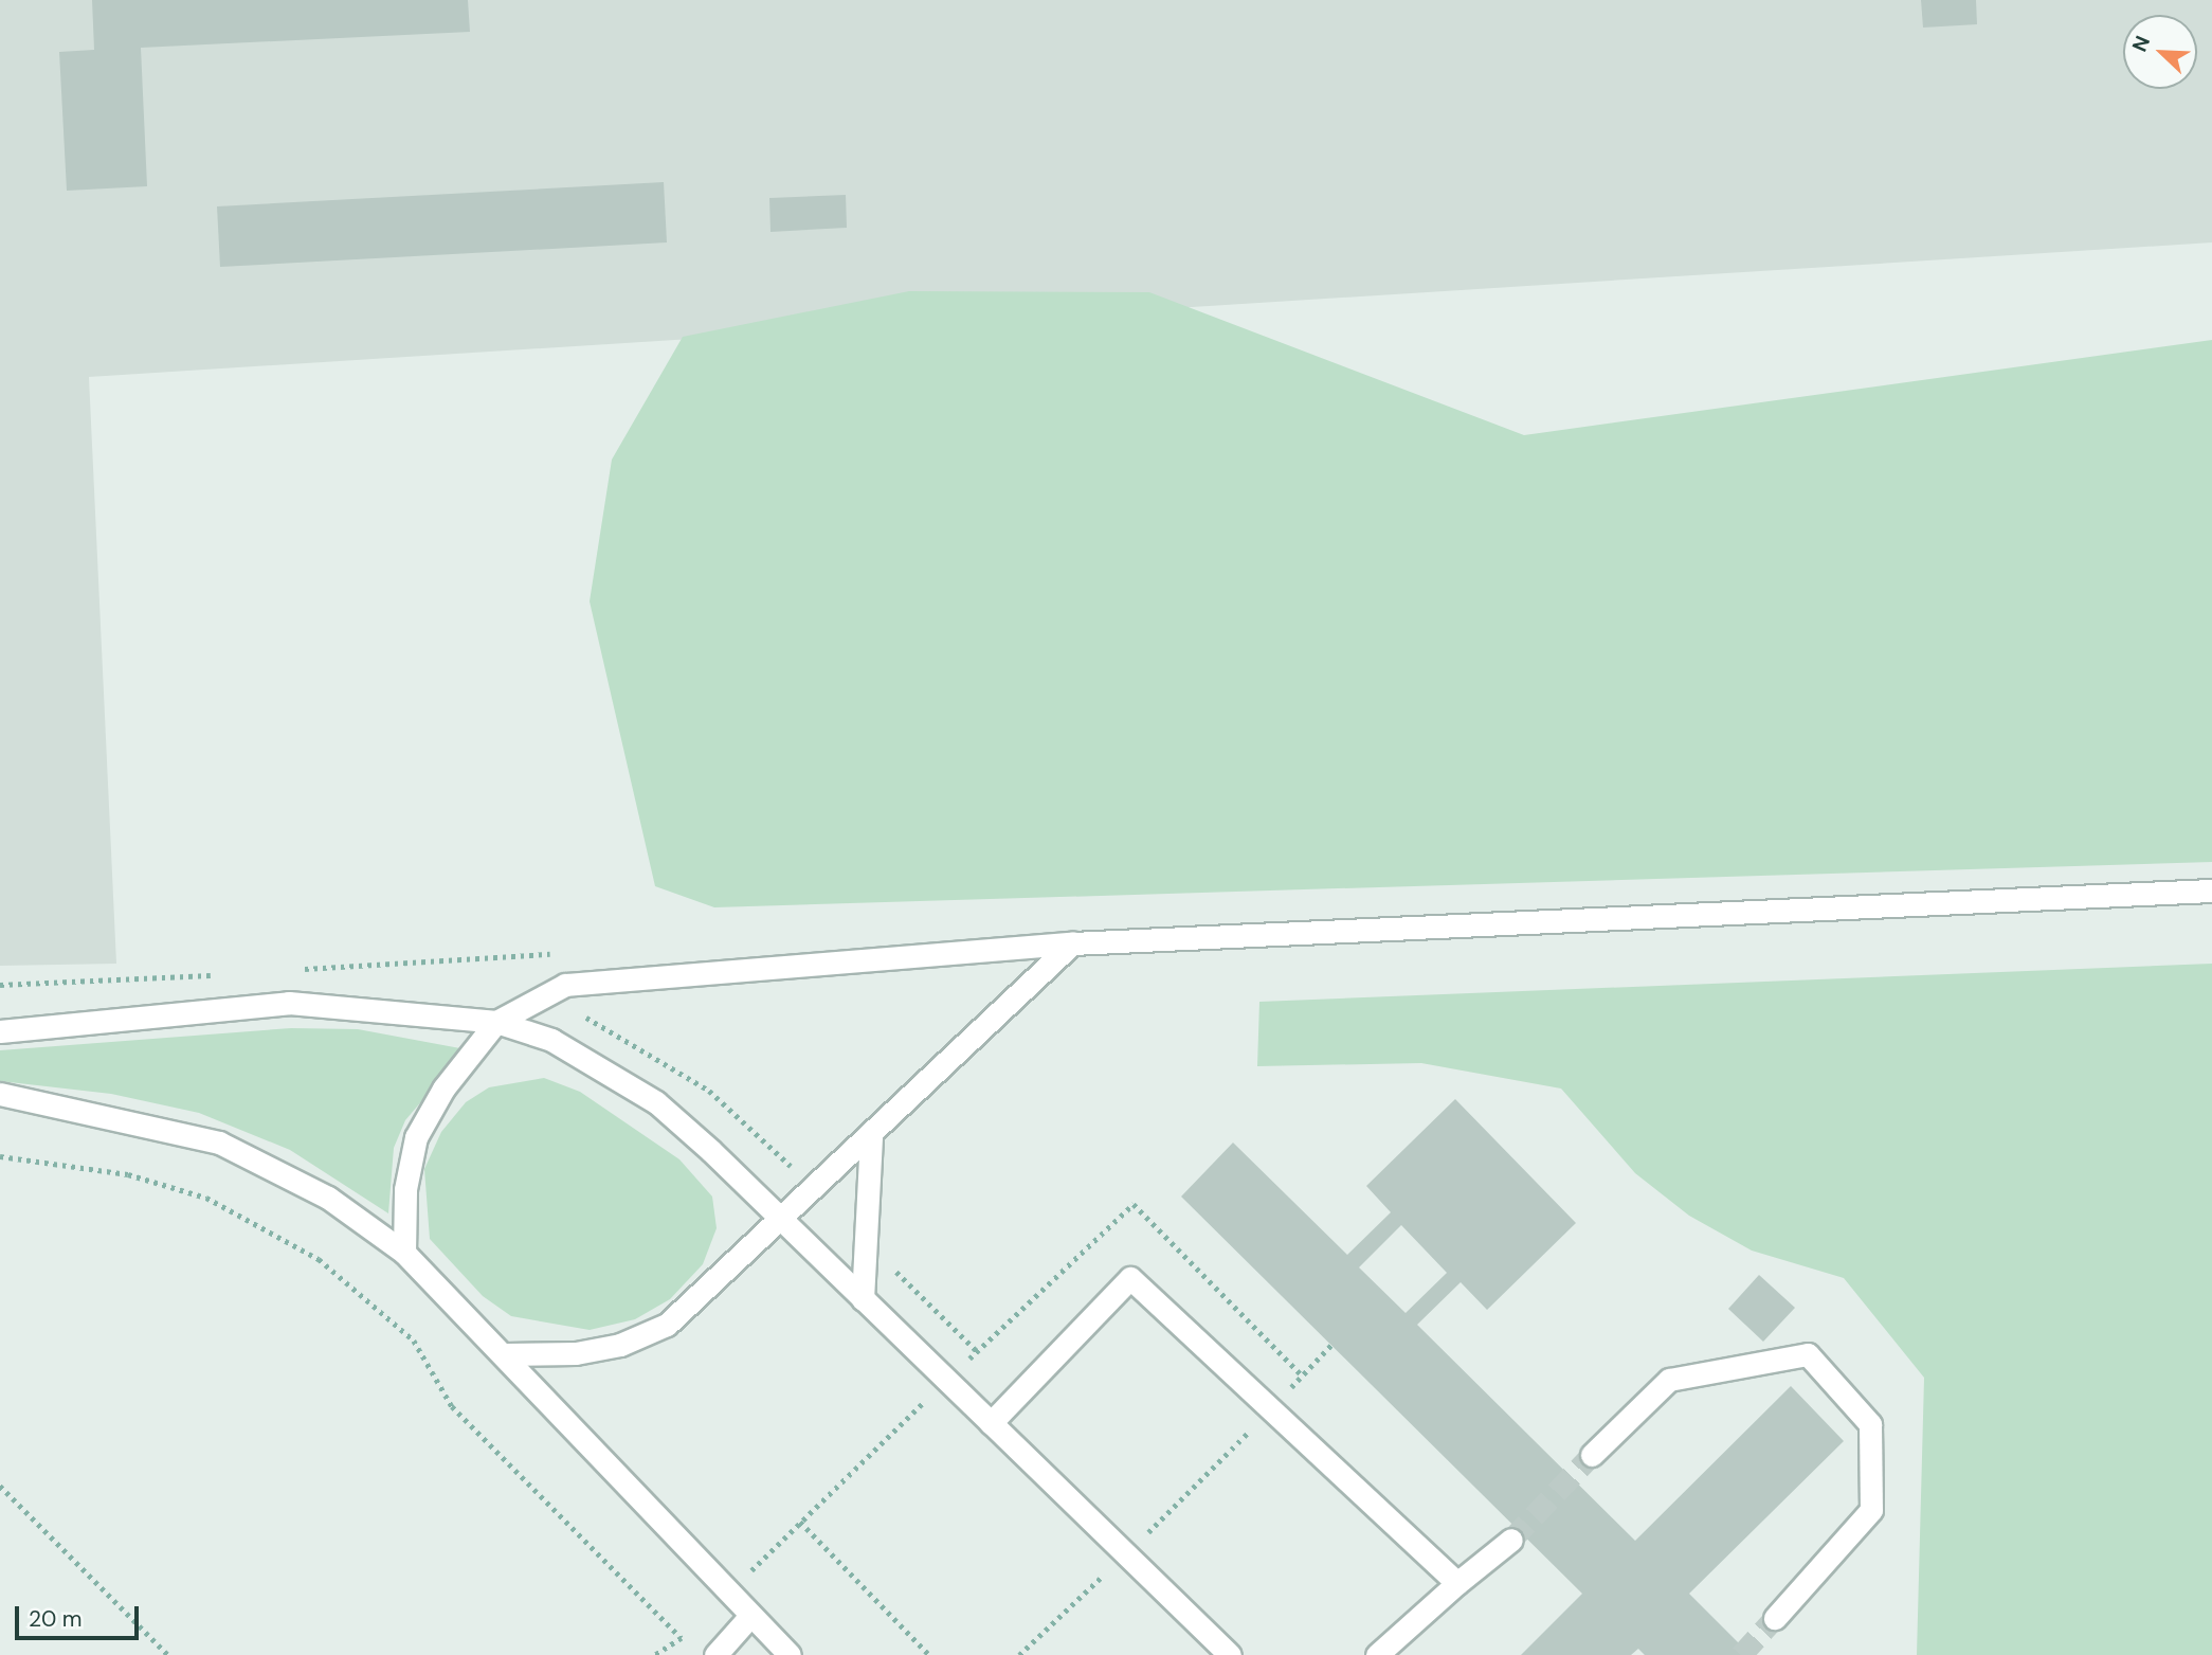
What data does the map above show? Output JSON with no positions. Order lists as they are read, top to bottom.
{
  "scale_bar": "20 m",
  "north": "top left"
}
